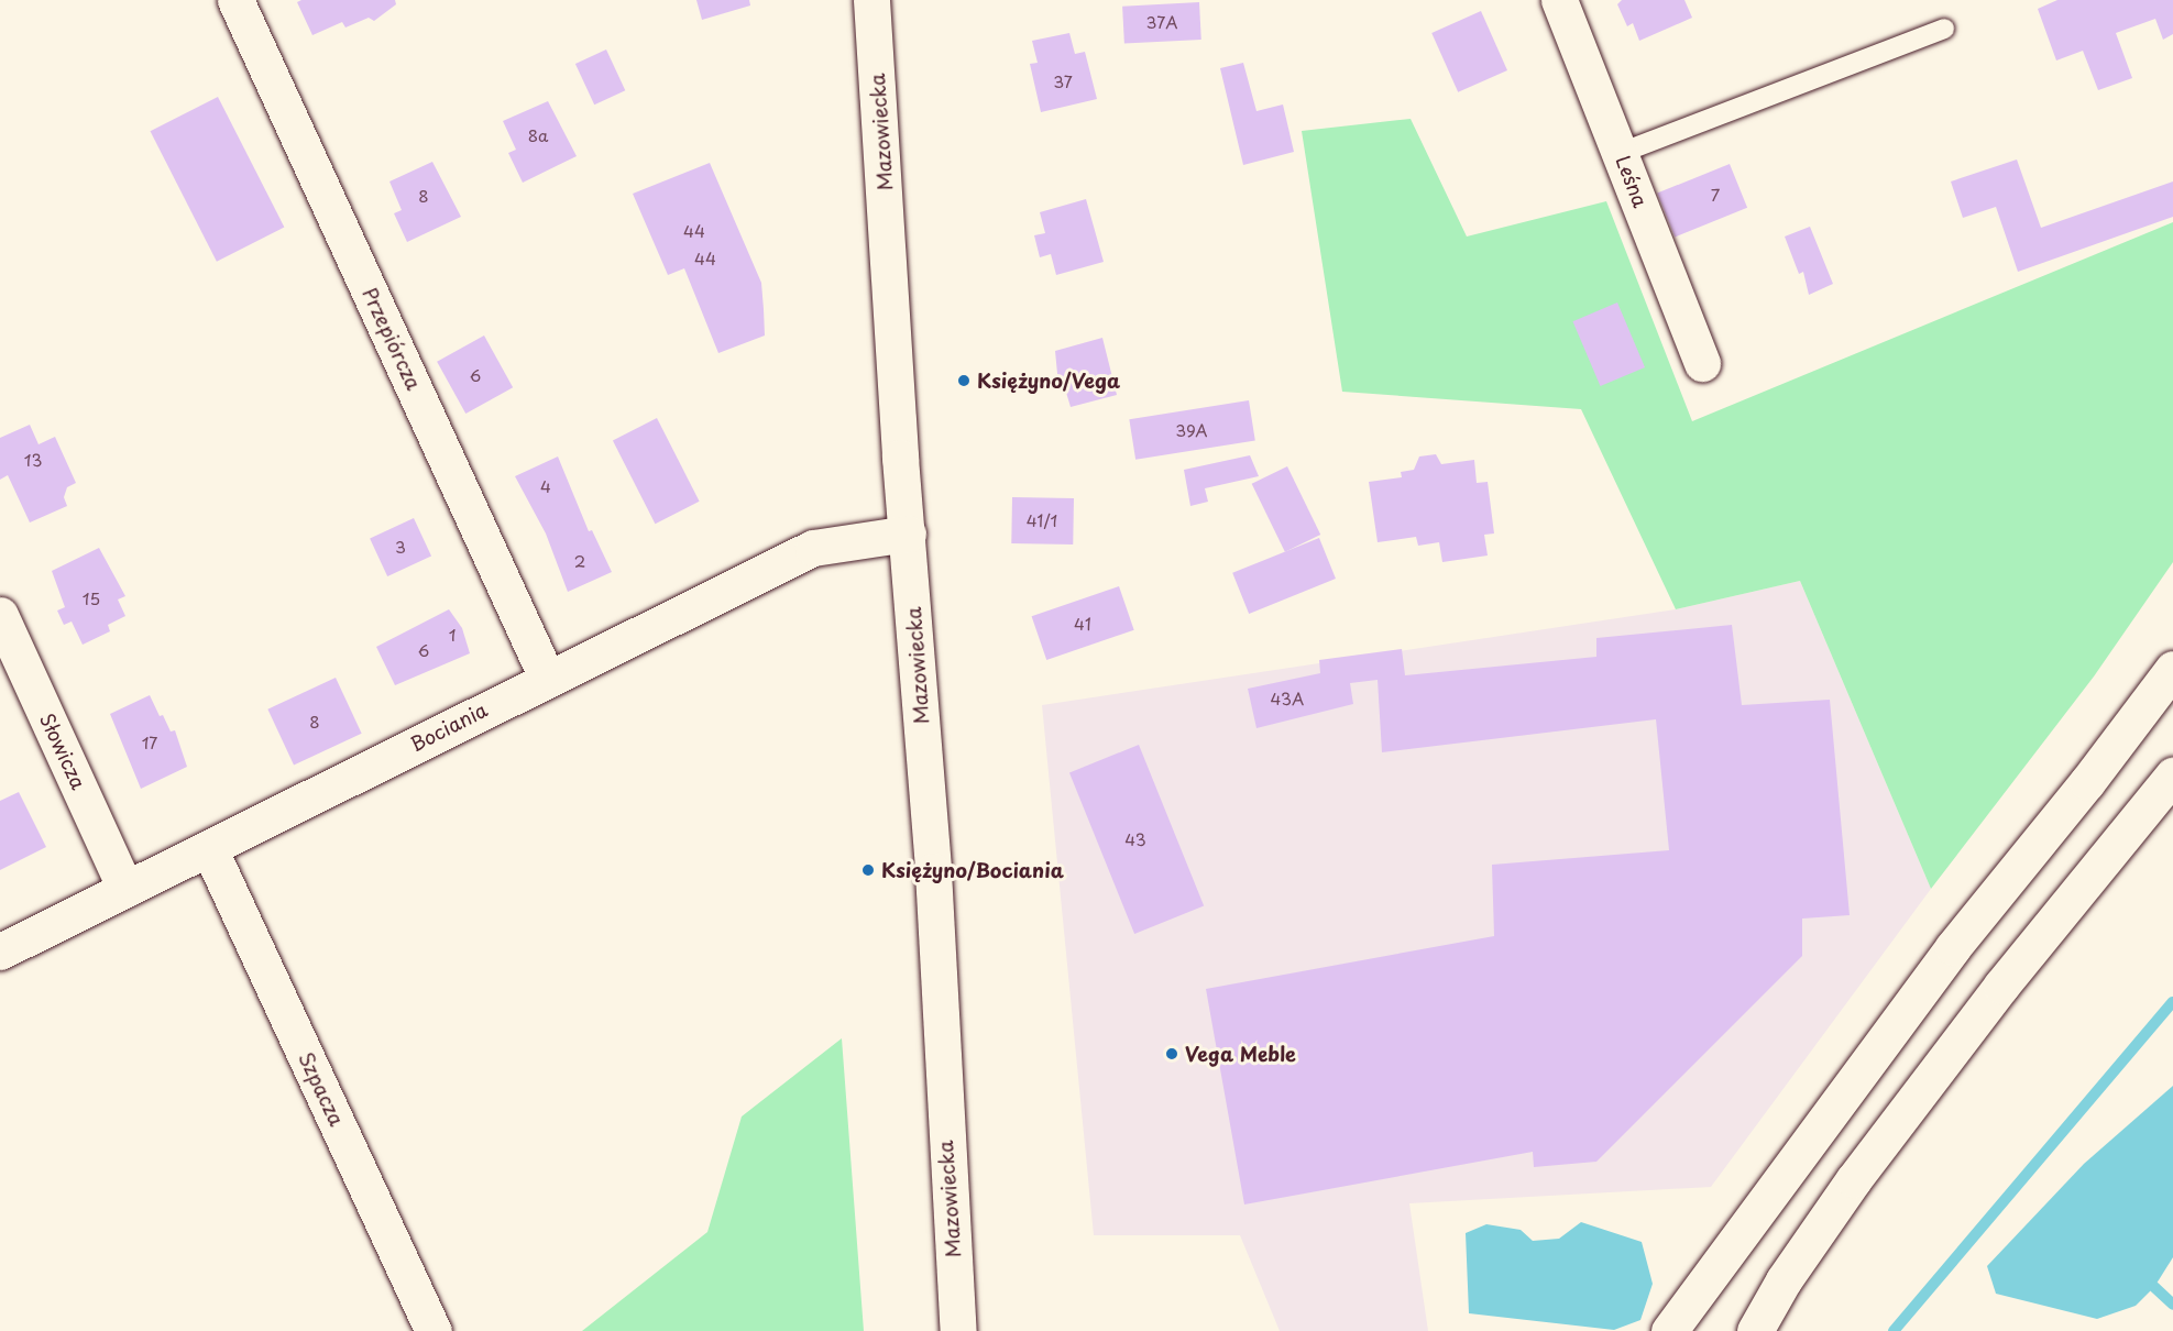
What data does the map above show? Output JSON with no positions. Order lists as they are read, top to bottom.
{
  "streets": {
    "street": [
      "Mazowiecka",
      "Leśna",
      "Przepiórcza",
      "Bociania",
      "Słowicza",
      "Szpacza"
    ]
  },
  "crossings": [
    ["Mazowiecka", "Bociania"],
    ["Przepiórcza", "Bociania"],
    ["Bociania", "Słowicza"],
    ["Bociania", "Szpacza"]
  ],
  "places": ["Księżyno/Vega", "Księżyno/Bociania", "Vega Meble"],
  "house_numbers": [
    "37A",
    "37",
    "8a",
    "7",
    "8",
    "44",
    "44",
    "6",
    "39A",
    "13",
    "4",
    "41/1",
    "3",
    "2",
    "15",
    "41",
    "1",
    "6",
    "43A",
    "8",
    "17",
    "43"
  ]
}
